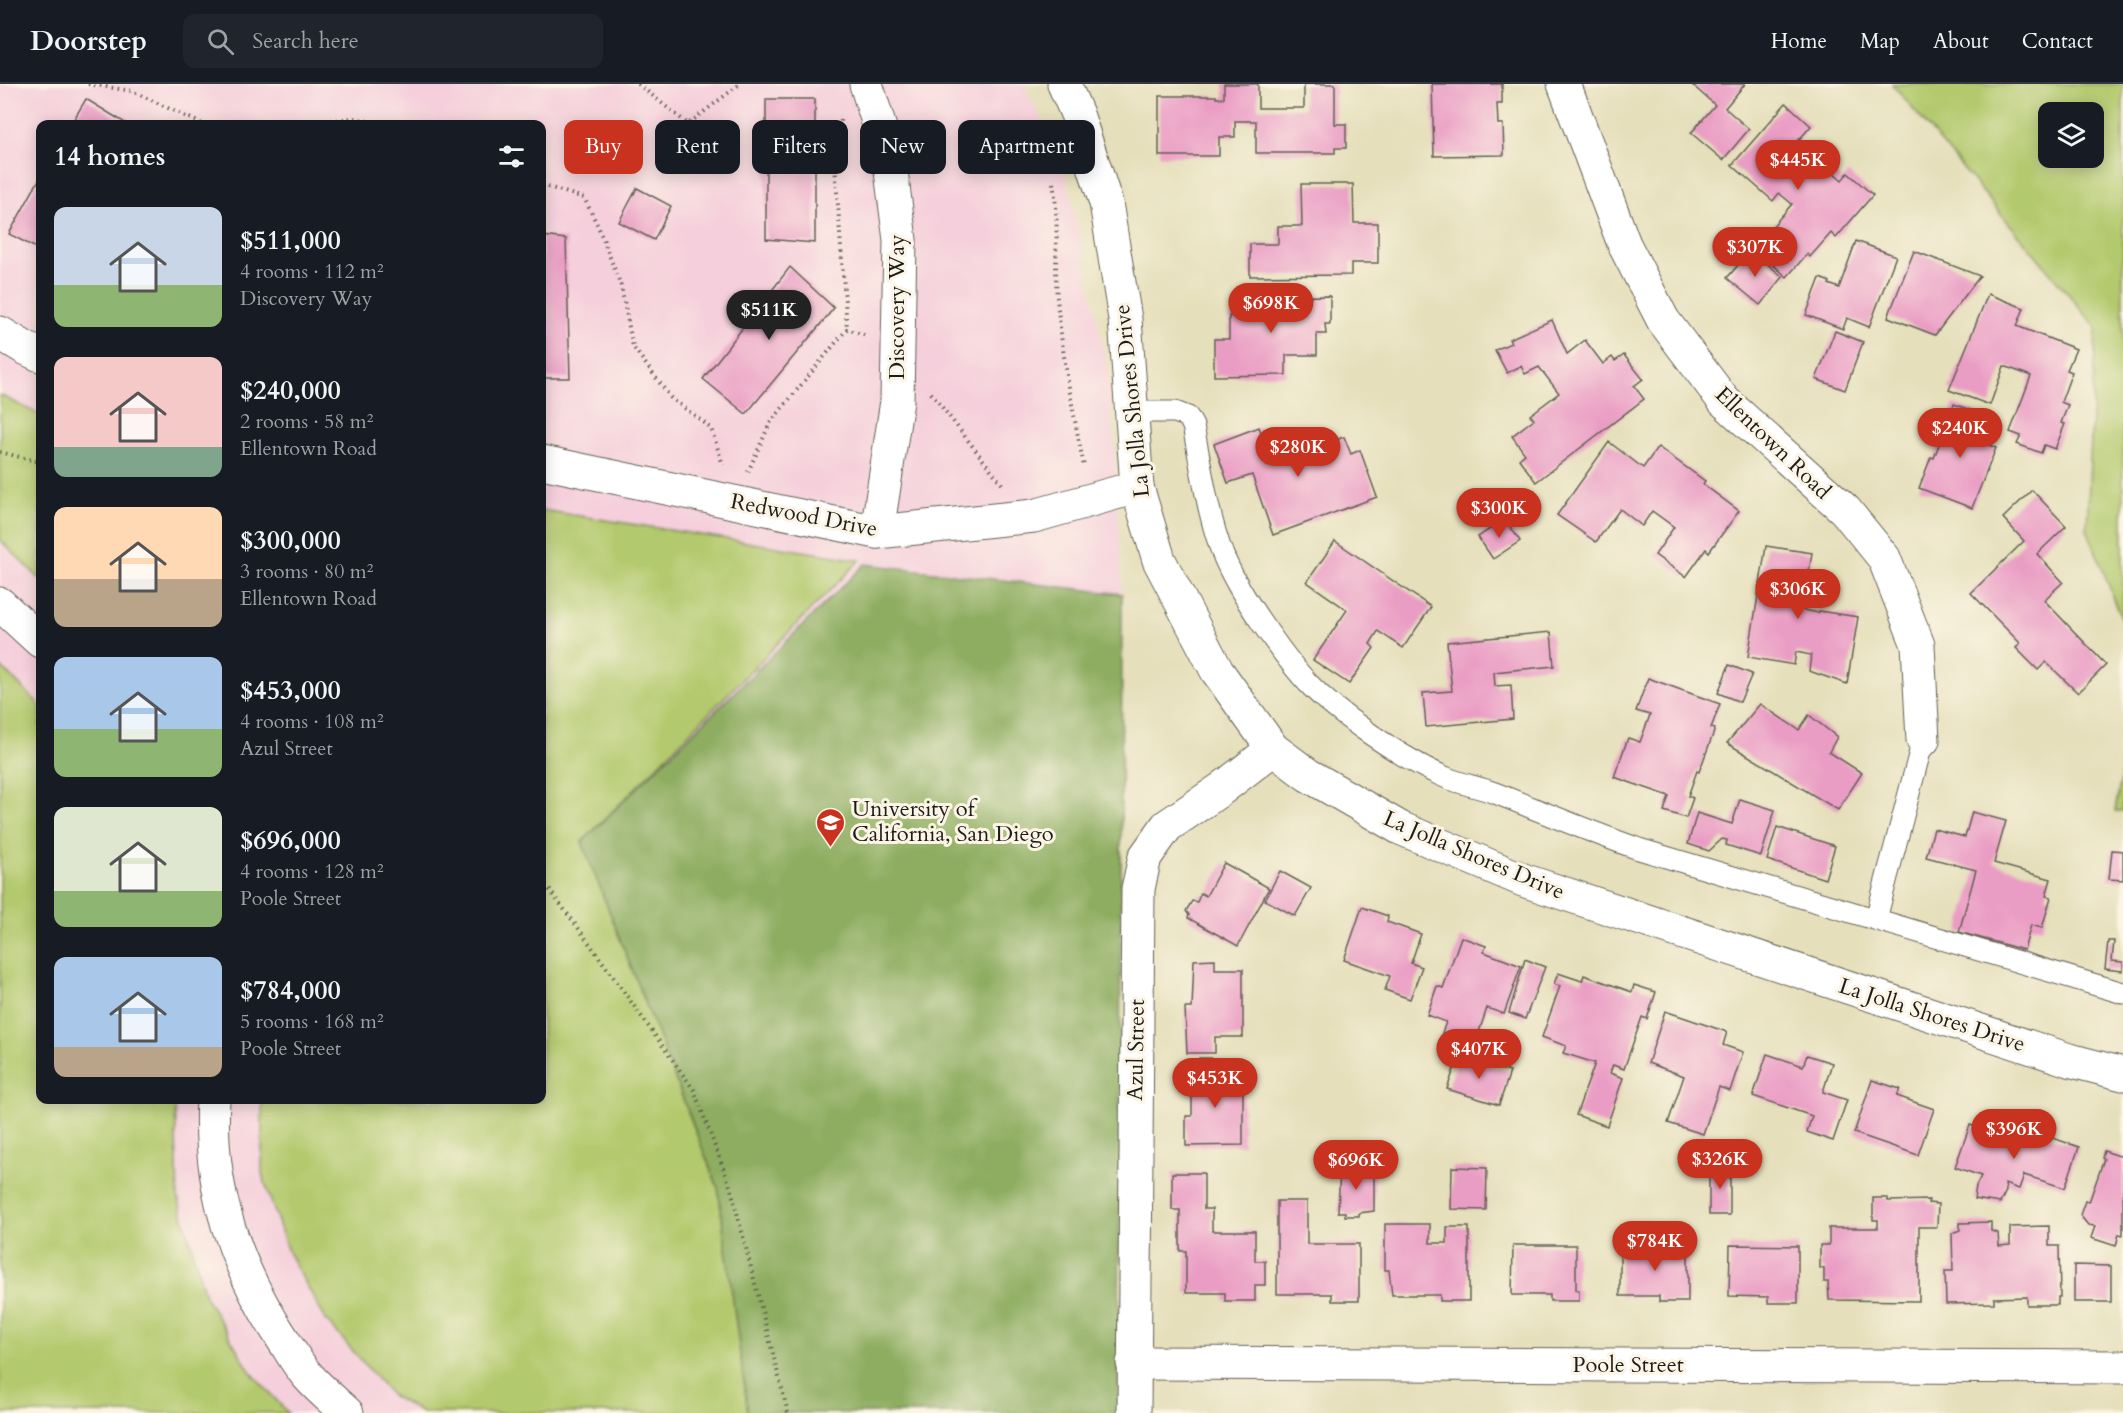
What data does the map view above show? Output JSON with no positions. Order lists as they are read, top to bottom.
{
  "streets": {
    "street": [
      "Discovery Way",
      "La Jolla Shores Drive",
      "Ellentown Road",
      "Redwood Drive",
      "Azul Street",
      "Poole Street"
    ]
  },
  "crossings": [
    ["Discovery Way", "Redwood Drive"],
    ["La Jolla Shores Drive", "Redwood Drive"],
    ["La Jolla Shores Drive", "Azul Street"],
    ["Azul Street", "Poole Street"]
  ],
  "places": {
    "school or university": ["University of California, San Diego"]
  },
  "page": {
    "header": "Doorstep",
    "search": "Search here",
    "nav": [
      "Home",
      "Map",
      "About",
      "Contact"
    ],
    "chip": [
      "Buy",
      "Rent",
      "Filters",
      "New",
      "Apartment"
    ],
    "heading": "14 homes",
    "price": [
      "$445K",
      "$307K",
      "$698K",
      "$511K",
      "$240K",
      "$280K",
      "$300K",
      "$306K",
      "$407K",
      "$453K",
      "$396K",
      "$326K",
      "$696K",
      "$784K"
    ],
    "list": [
      {
        "name": "$511,000",
        "note": "4 rooms · 112 m² · Discovery Way"
      },
      {
        "name": "$240,000",
        "note": "2 rooms · 58 m² · Ellentown Road"
      },
      {
        "name": "$300,000",
        "note": "3 rooms · 80 m² · Ellentown Road"
      },
      {
        "name": "$453,000",
        "note": "4 rooms · 108 m² · Azul Street"
      },
      {
        "name": "$696,000",
        "note": "4 rooms · 128 m² · Poole Street"
      },
      {
        "name": "$784,000",
        "note": "5 rooms · 168 m² · Poole Street"
      }
    ]
  }
}
